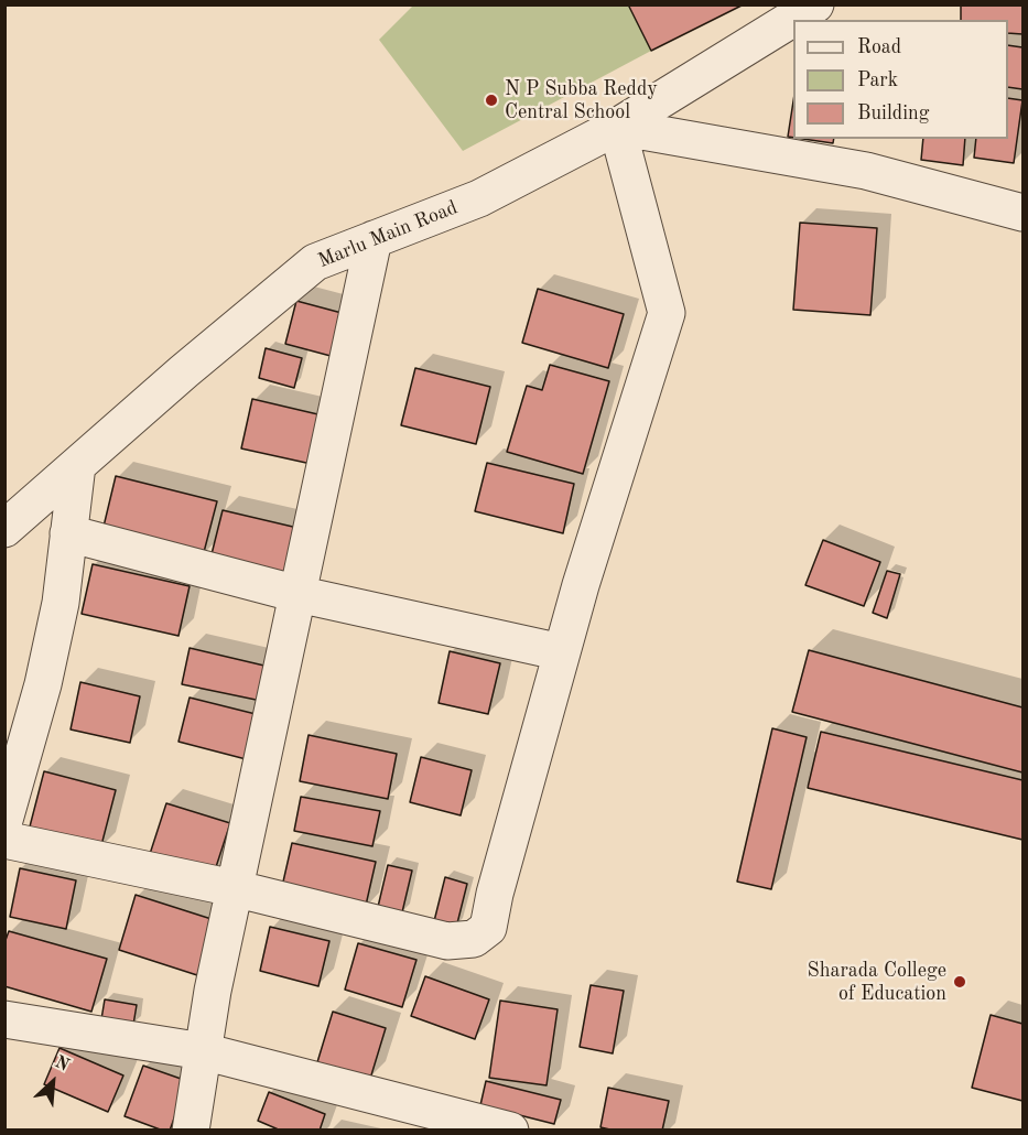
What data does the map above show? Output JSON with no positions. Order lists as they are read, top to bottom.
{
  "streets": {
    "street": ["Marlu Main Road"]
  },
  "places": ["N P Subba Reddy Central School", "Sharada College of Education"],
  "legend": ["Road", "Park", "Building"],
  "north": "top right"
}
